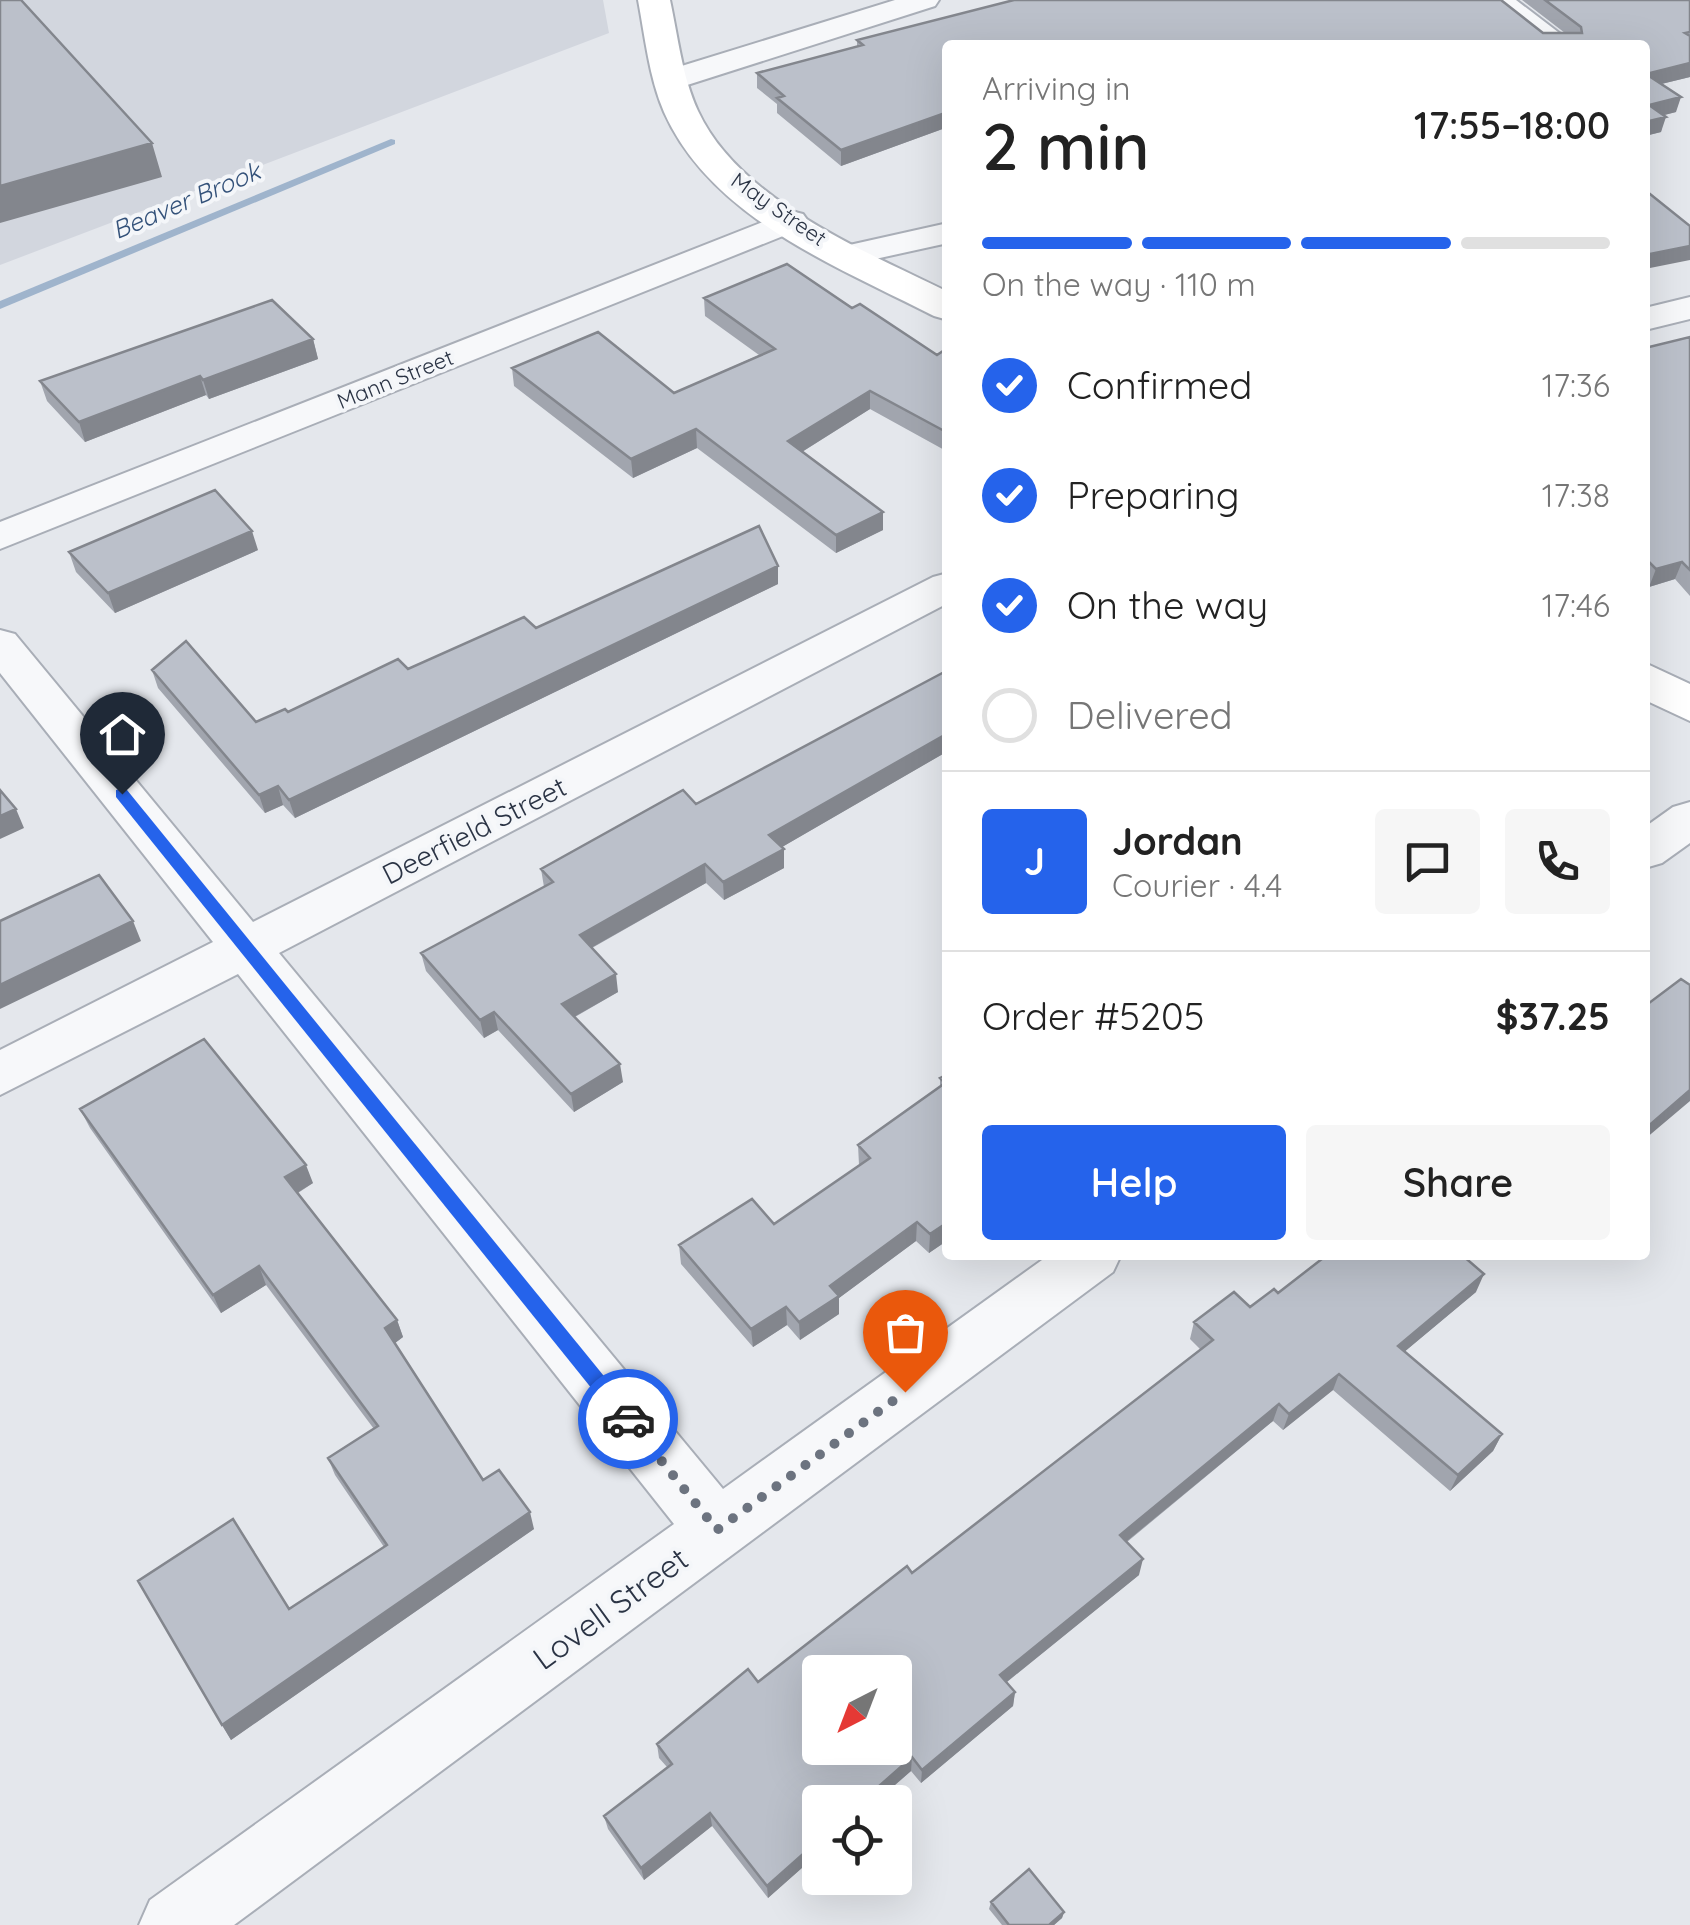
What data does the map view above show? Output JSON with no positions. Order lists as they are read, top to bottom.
{
  "streets": {
    "street": [
      "May Street",
      "Mann Street",
      "Deerfield Street",
      "Lovell Street"
    ]
  },
  "crossings": [
    ["May Street", "Mann Street"]
  ],
  "water": ["Beaver Brook"],
  "north": "bottom left",
  "page": {
    "heading": ["2 min", "Arriving in", "17:55–18:00"],
    "panel": [
      "Jordan",
      "Courier · 4.4",
      "Order #5205",
      "$37.25"
    ],
    "bar": "On the way · 110 m",
    "list": [
      ["Confirmed", "17:36"],
      ["Preparing", "17:38"],
      ["On the way", "17:46"],
      "Delivered"
    ],
    "round": "J",
    "buttons": ["Help", "Share"]
  }
}
